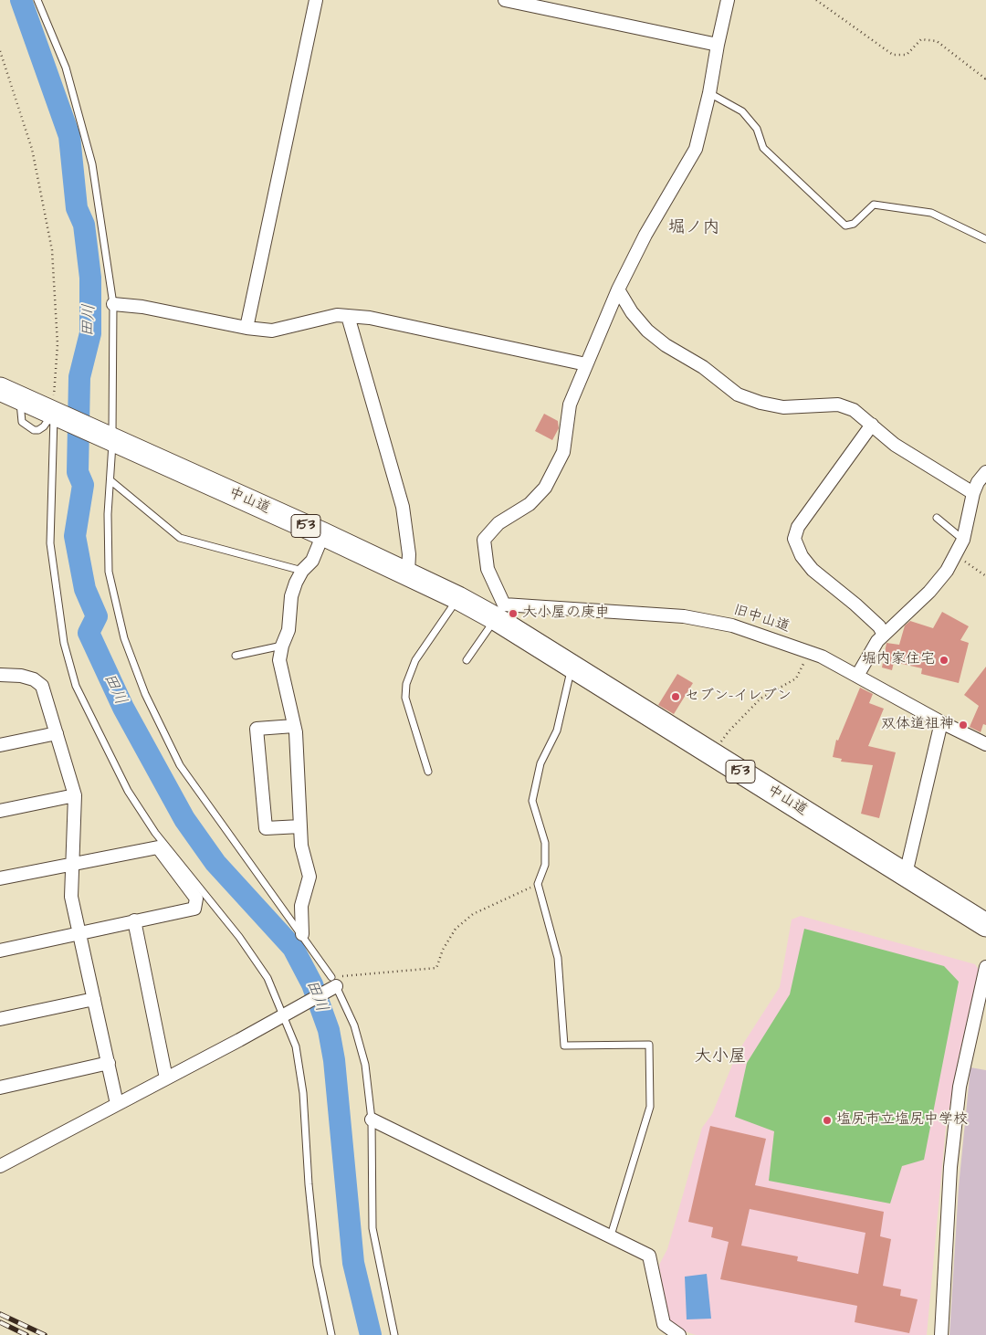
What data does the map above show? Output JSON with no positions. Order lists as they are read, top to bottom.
{
  "streets": {
    "highway": ["中山道", "153"],
    "street": ["旧中山道"]
  },
  "crossings": [
    ["中山道", "旧中山道"]
  ],
  "districts": ["堀ノ内", "大小屋"],
  "water": ["田川"],
  "places": [
    "大小屋の庚申",
    "堀内家住宅",
    "セブン-イレブン",
    "双体道祖神",
    "塩尻市立塩尻中学校"
  ]
}
